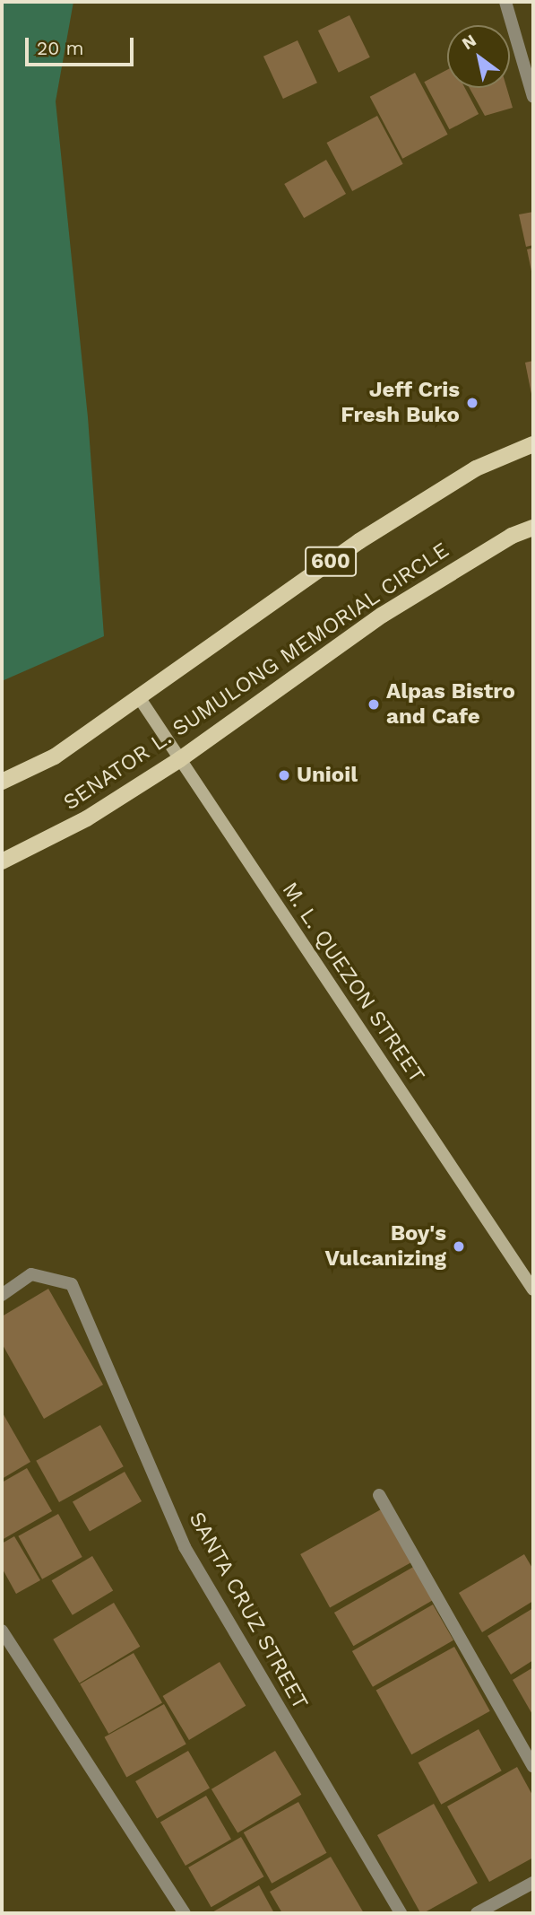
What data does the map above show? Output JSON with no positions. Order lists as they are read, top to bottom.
{
  "streets": {
    "main road": ["600", "SENATOR L. SUMULONG MEMORIAL CIRCLE"],
    "street": ["M. L. QUEZON STREET", "SANTA CRUZ STREET"]
  },
  "crossings": [
    ["600", "M. L. QUEZON STREET"],
    ["SENATOR L. SUMULONG MEMORIAL CIRCLE", "M. L. QUEZON STREET"]
  ],
  "places": [
    "Jeff Cris Fresh Buko",
    "Alpas Bistro and Cafe",
    "Unioil",
    "Boy's Vulcanizing"
  ],
  "scale_bar": "20 m",
  "north": "top left"
}
